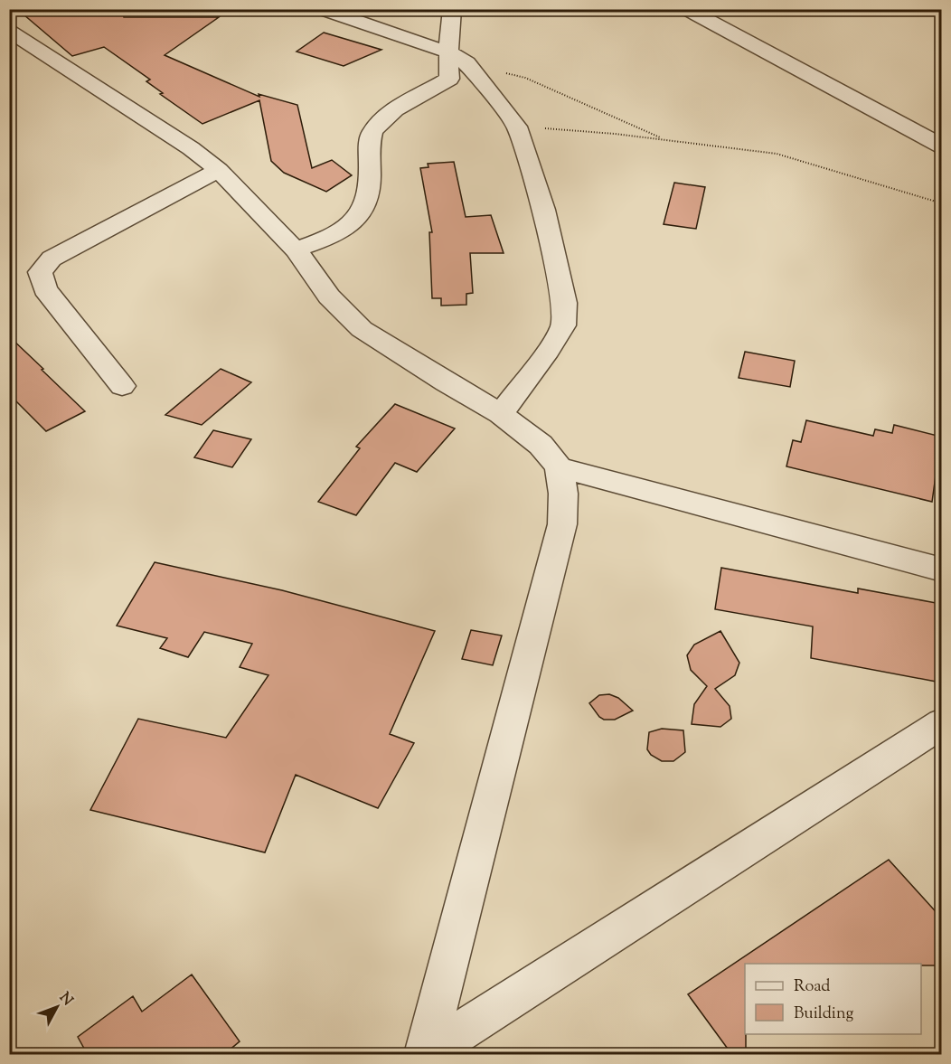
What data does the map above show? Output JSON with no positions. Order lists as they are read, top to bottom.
{
  "legend": ["Road", "Building"],
  "north": "top right"
}
